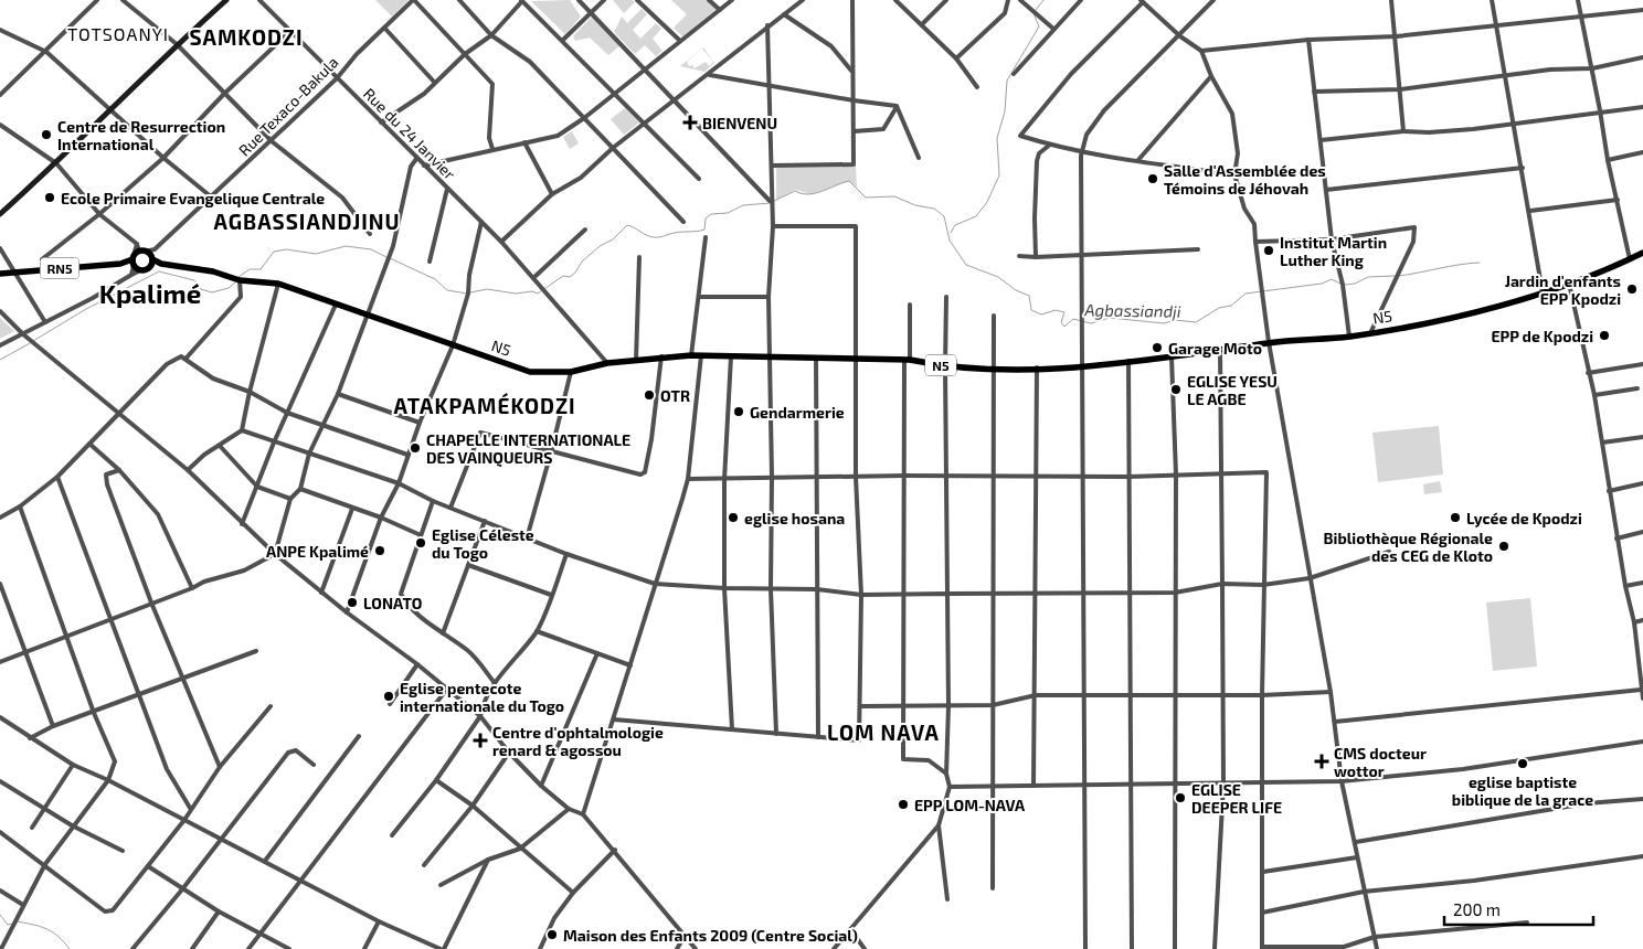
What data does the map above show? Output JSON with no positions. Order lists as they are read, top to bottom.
{
  "streets": {
    "main road": ["RN5", "N5"],
    "street": ["Rue Texaco-Bakula", "Rue du 24 Janvier"]
  },
  "crossings": [
    ["Rue Texaco-Bakula", "Rue du 24 Janvier"],
    ["Rue du 24 Janvier", "N5"]
  ],
  "districts": [
    "TOTSOANYI",
    "SAMKODZI",
    "AGBASSIANDJINU",
    "Kpalimé",
    "ATAKPAMÉKODZI",
    "LOM NAVA"
  ],
  "water": ["Agbassiandji"],
  "places": {
    "health": ["BIENVENU", "Centre d'ophtalmologie renard & agossou", "CMS docteur wottor"],
    "other": [
      "Centre de Resurrection International",
      "Salle d'Assemblée des Témoins de Jéhovah",
      "Ecole Primaire Evangelique Centrale",
      "Institut Martin Luther King",
      "Jardin d'enfants EPP Kpodzi",
      "EPP de Kpodzi",
      "Garage Moto",
      "EGLISE YESU LE AGBE",
      "OTR",
      "Gendarmerie",
      "CHAPELLE INTERNATIONALE DES VAINQUEURS",
      "eglise hosana",
      "Lycée de Kpodzi",
      "Eglise Céleste du Togo",
      "Bibliothèque Régionale des CEG de Kloto",
      "ANPE Kpalimé",
      "LONATO",
      "Eglise pentecote internationale du Togo",
      "eglise baptiste biblique de la grace",
      "EGLISE DEEPER LIFE",
      "EPP LOM-NAVA",
      "Maison des Enfants 2009 (Centre Social)"
    ]
  },
  "scale_bar": "200 m"
}
